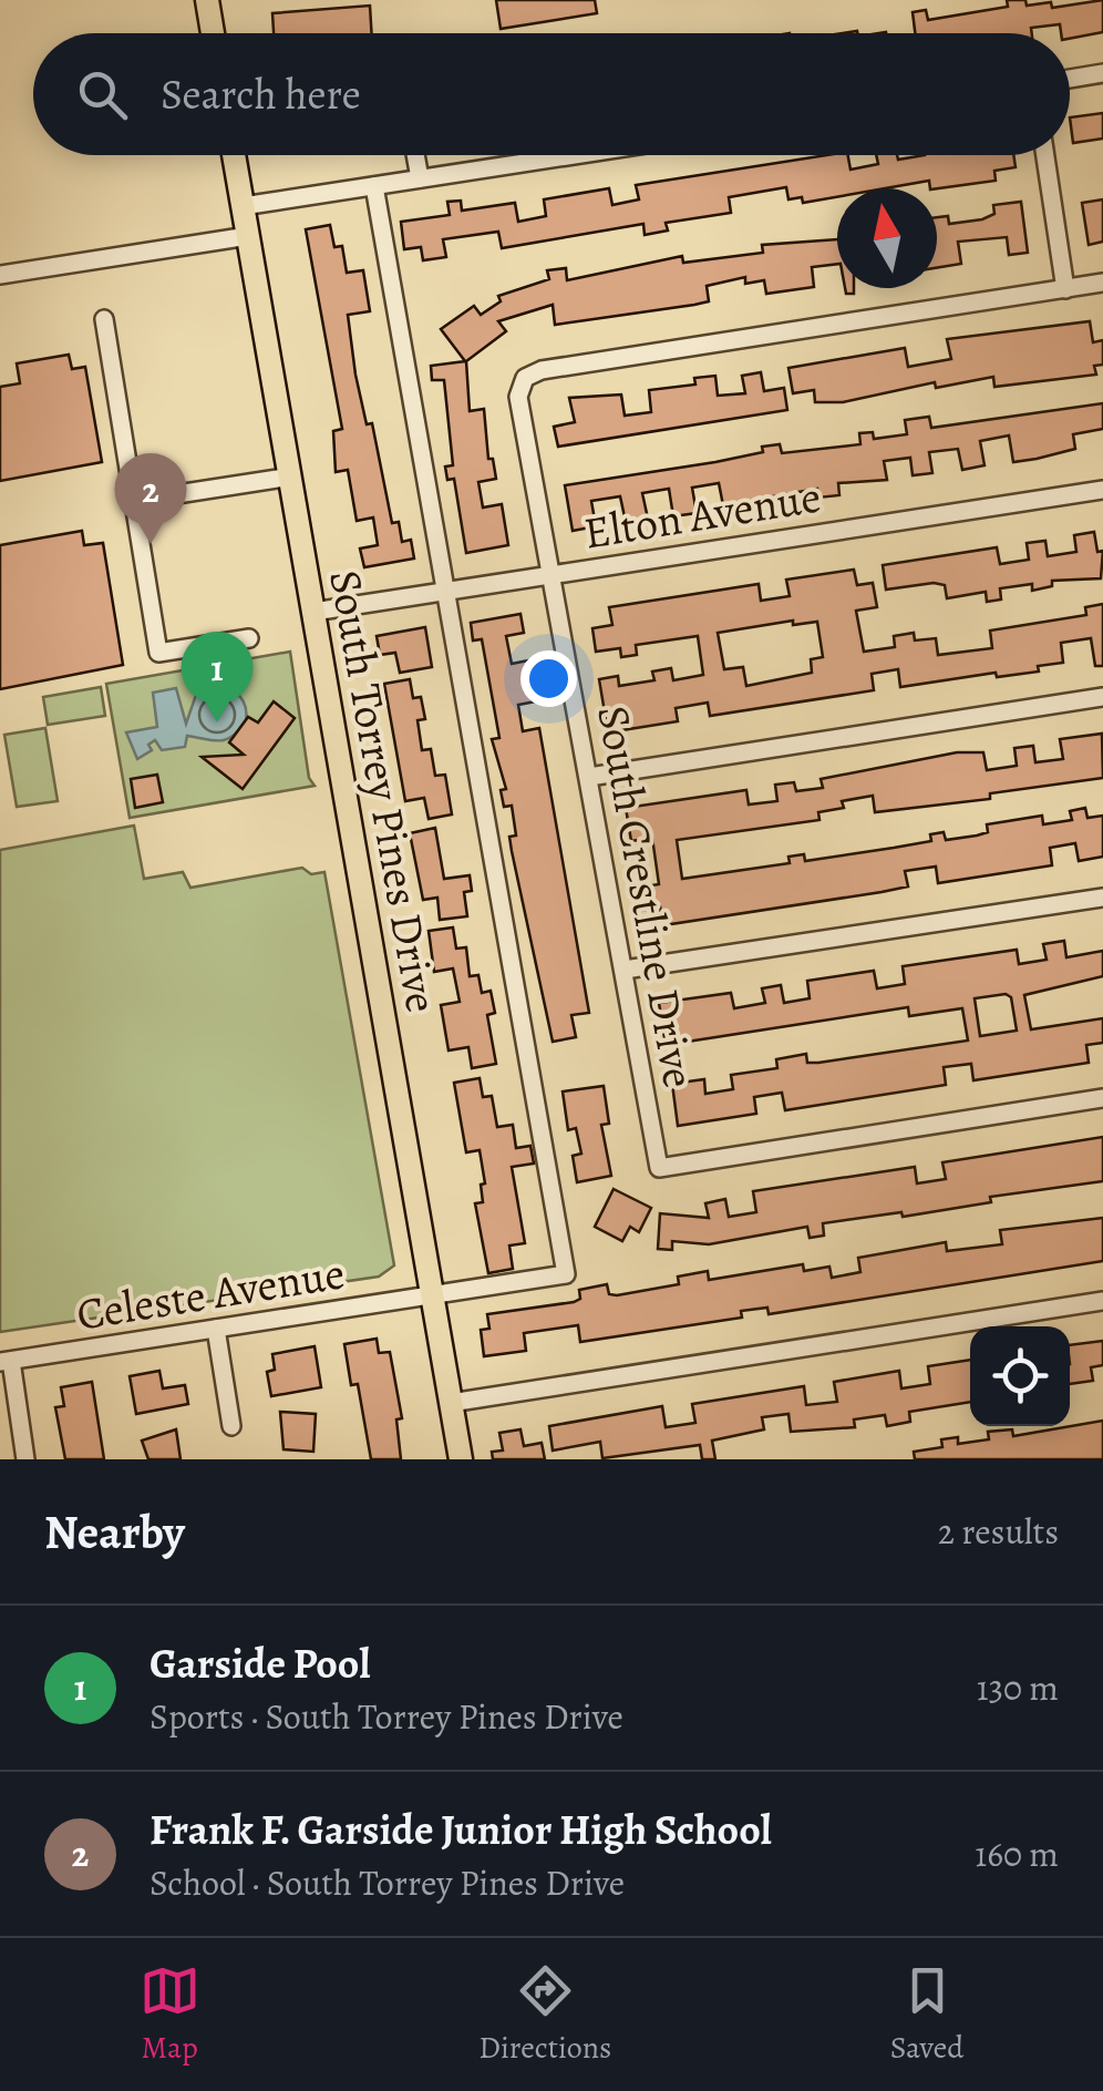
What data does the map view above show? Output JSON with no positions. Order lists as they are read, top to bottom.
{
  "streets": {
    "main road": ["South Torrey Pines Drive"],
    "street": ["Elton Avenue", "South Crestline Drive", "Celeste Avenue"]
  },
  "crossings": [
    ["Elton Avenue", "South Torrey Pines Drive"],
    ["Elton Avenue", "South Crestline Drive"],
    ["Elton Avenue", "Celeste Avenue"],
    ["South Torrey Pines Drive", "Celeste Avenue"]
  ],
  "north": "top",
  "page": {
    "search": "Search here",
    "pins": ["2", "1"],
    "heading": ["Nearby", "2 results"],
    "list": [
      {
        "mark": "1",
        "name": "Garside Pool",
        "note": "Sports · South Torrey Pines Drive",
        "value": "130 m"
      },
      {
        "mark": "2",
        "name": "Frank F. Garside Junior High School",
        "note": "School · South Torrey Pines Drive",
        "value": "160 m"
      }
    ],
    "nav": ["Map", "Directions", "Saved"]
  }
}
